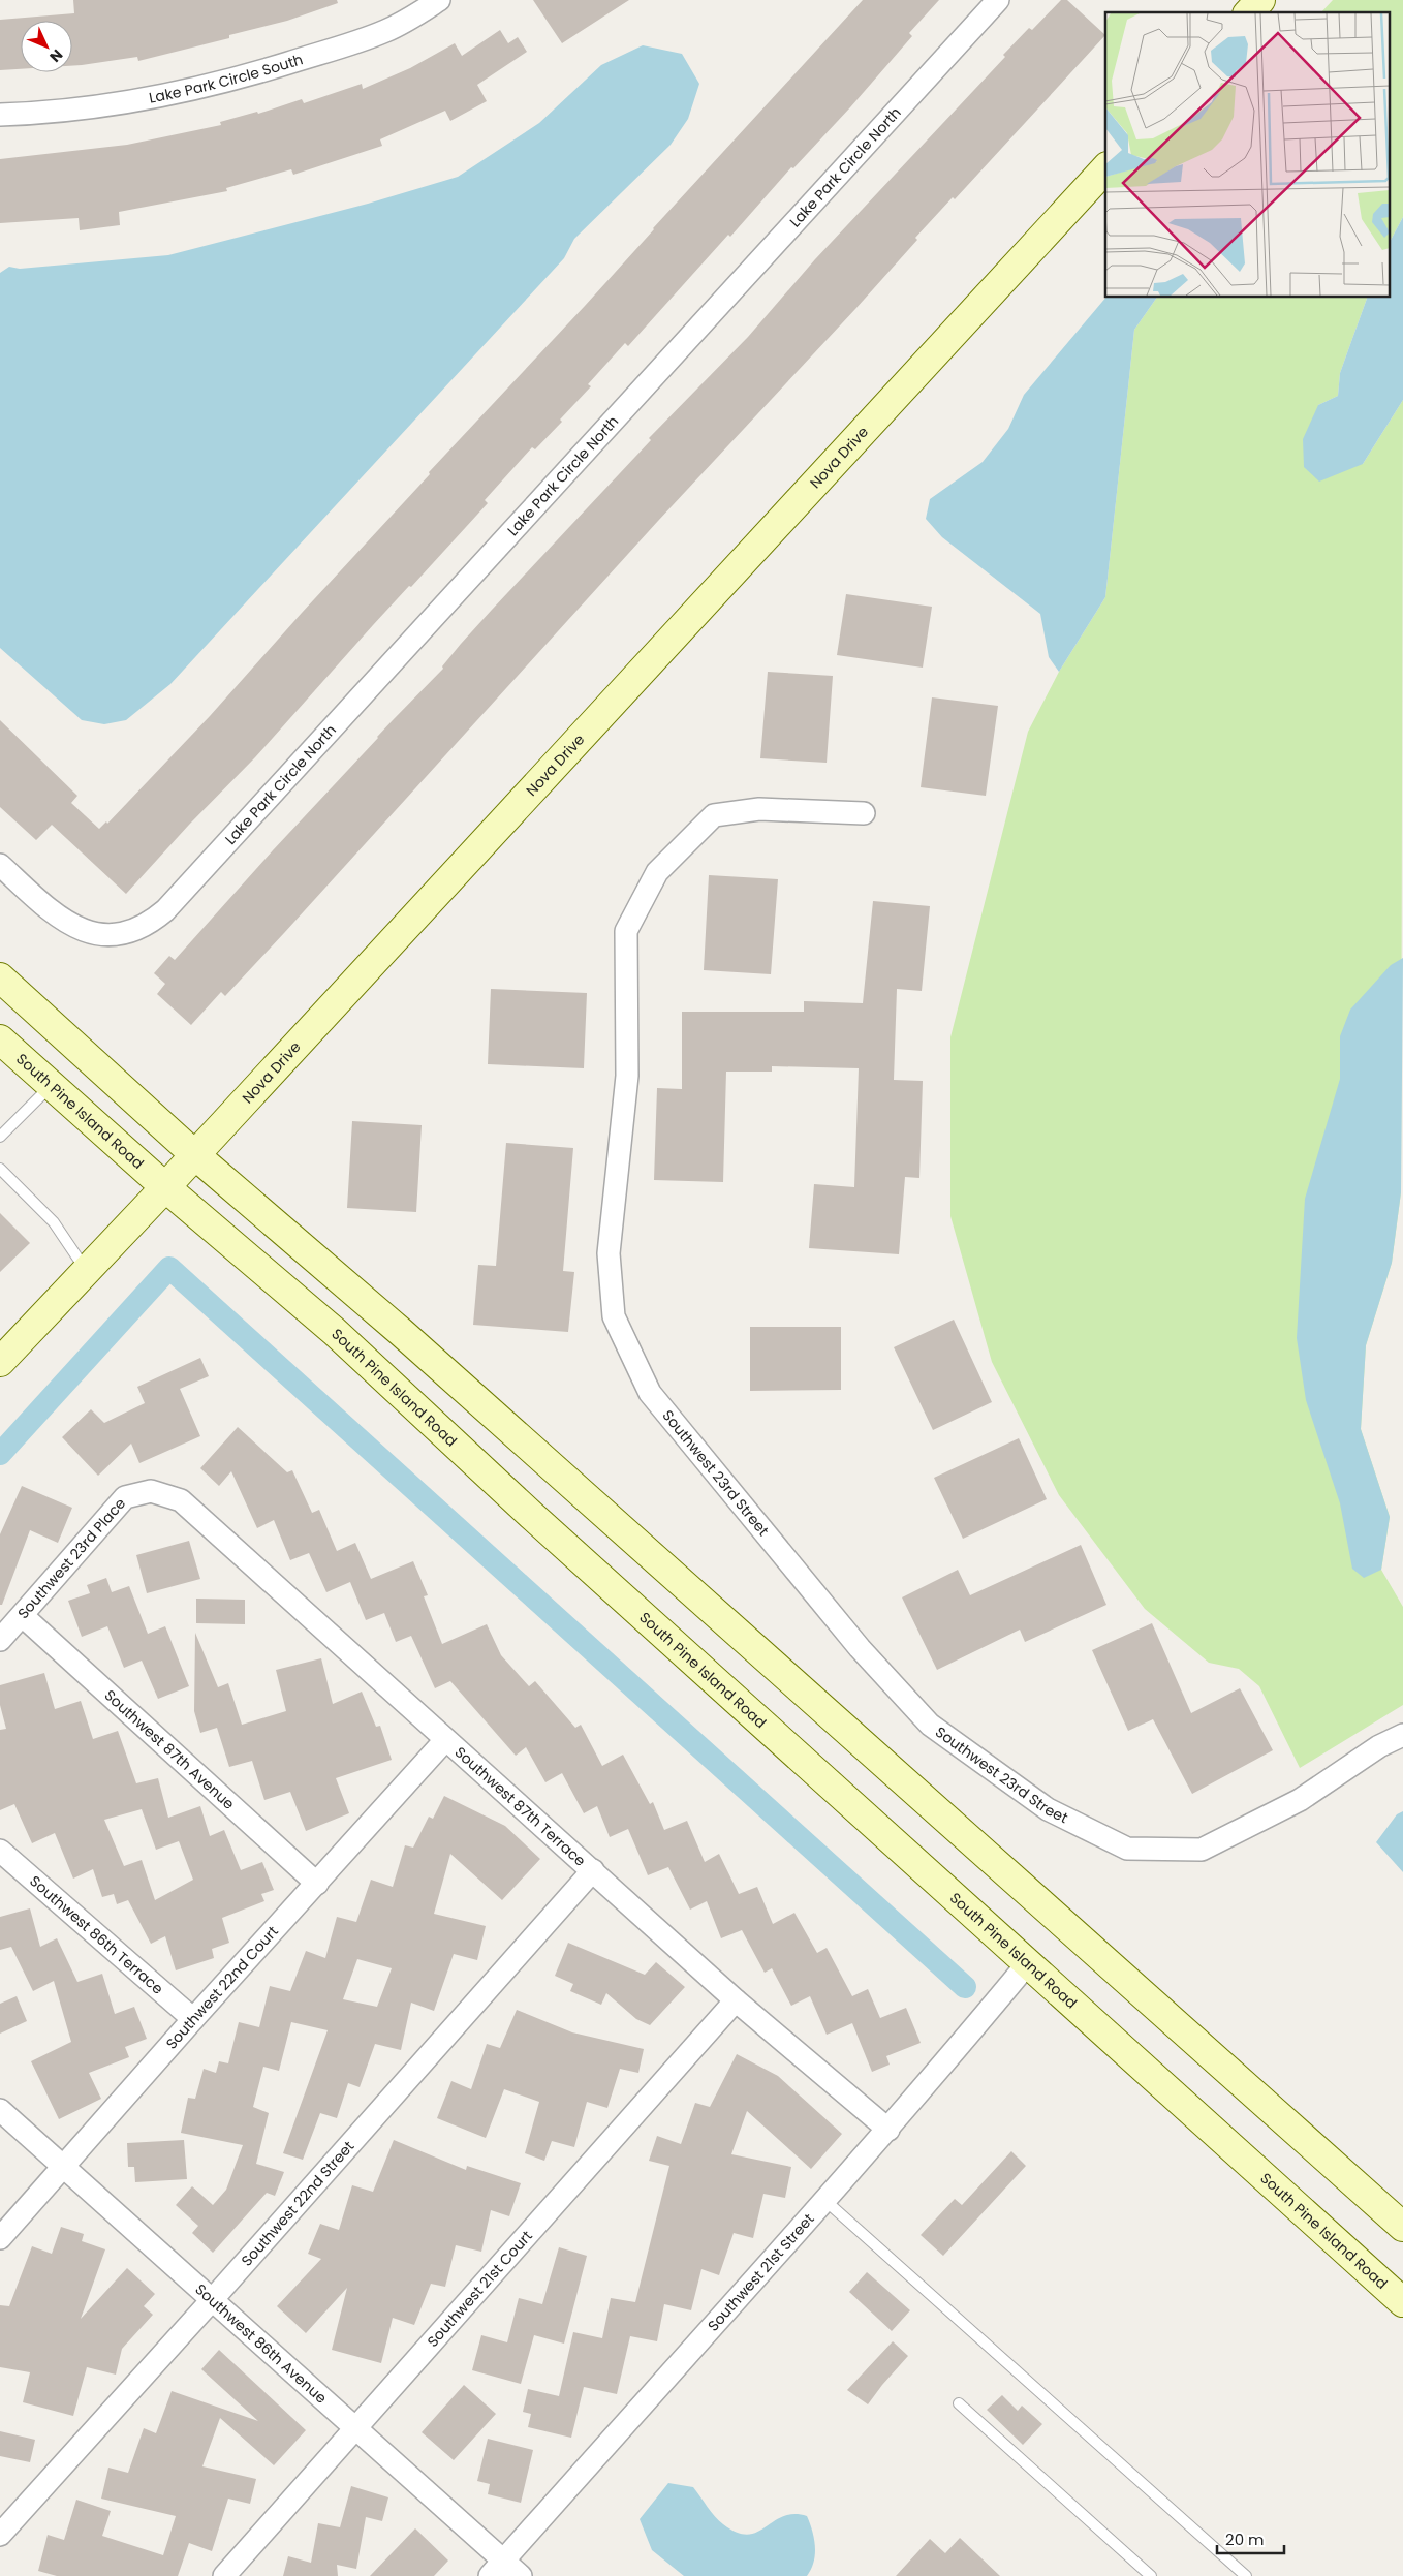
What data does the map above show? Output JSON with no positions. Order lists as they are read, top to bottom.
{
  "streets": {
    "main road": ["Nova Drive", "South Pine Island Road"],
    "street": [
      "Lake Park Circle South",
      "Lake Park Circle North",
      "Southwest 23rd Street",
      "Southwest 23rd Place",
      "Southwest 87th Avenue",
      "Southwest 87th Terrace",
      "Southwest 86th Terrace",
      "Southwest 22nd Court",
      "Southwest 22nd Street",
      "Southwest 21st Street",
      "Southwest 21st Court",
      "Southwest 86th Avenue"
    ]
  },
  "crossings": [
    ["Nova Drive", "South Pine Island Road"],
    ["South Pine Island Road", "Southwest 21st Street"],
    ["Southwest 23rd Place", "Southwest 87th Avenue"],
    ["Southwest 23rd Place", "Southwest 87th Terrace"],
    ["Southwest 87th Avenue", "Southwest 22nd Court"],
    ["Southwest 87th Terrace", "Southwest 22nd Court"],
    ["Southwest 87th Terrace", "Southwest 22nd Street"],
    ["Southwest 87th Terrace", "Southwest 21st Street"],
    ["Southwest 87th Terrace", "Southwest 21st Court"],
    ["Southwest 86th Terrace", "Southwest 22nd Court"],
    ["Southwest 22nd Court", "Southwest 86th Avenue"],
    ["Southwest 22nd Street", "Southwest 86th Avenue"],
    ["Southwest 21st Street", "Southwest 86th Avenue"],
    ["Southwest 21st Court", "Southwest 86th Avenue"]
  ],
  "scale_bar": "20 m",
  "north": "bottom right"
}
